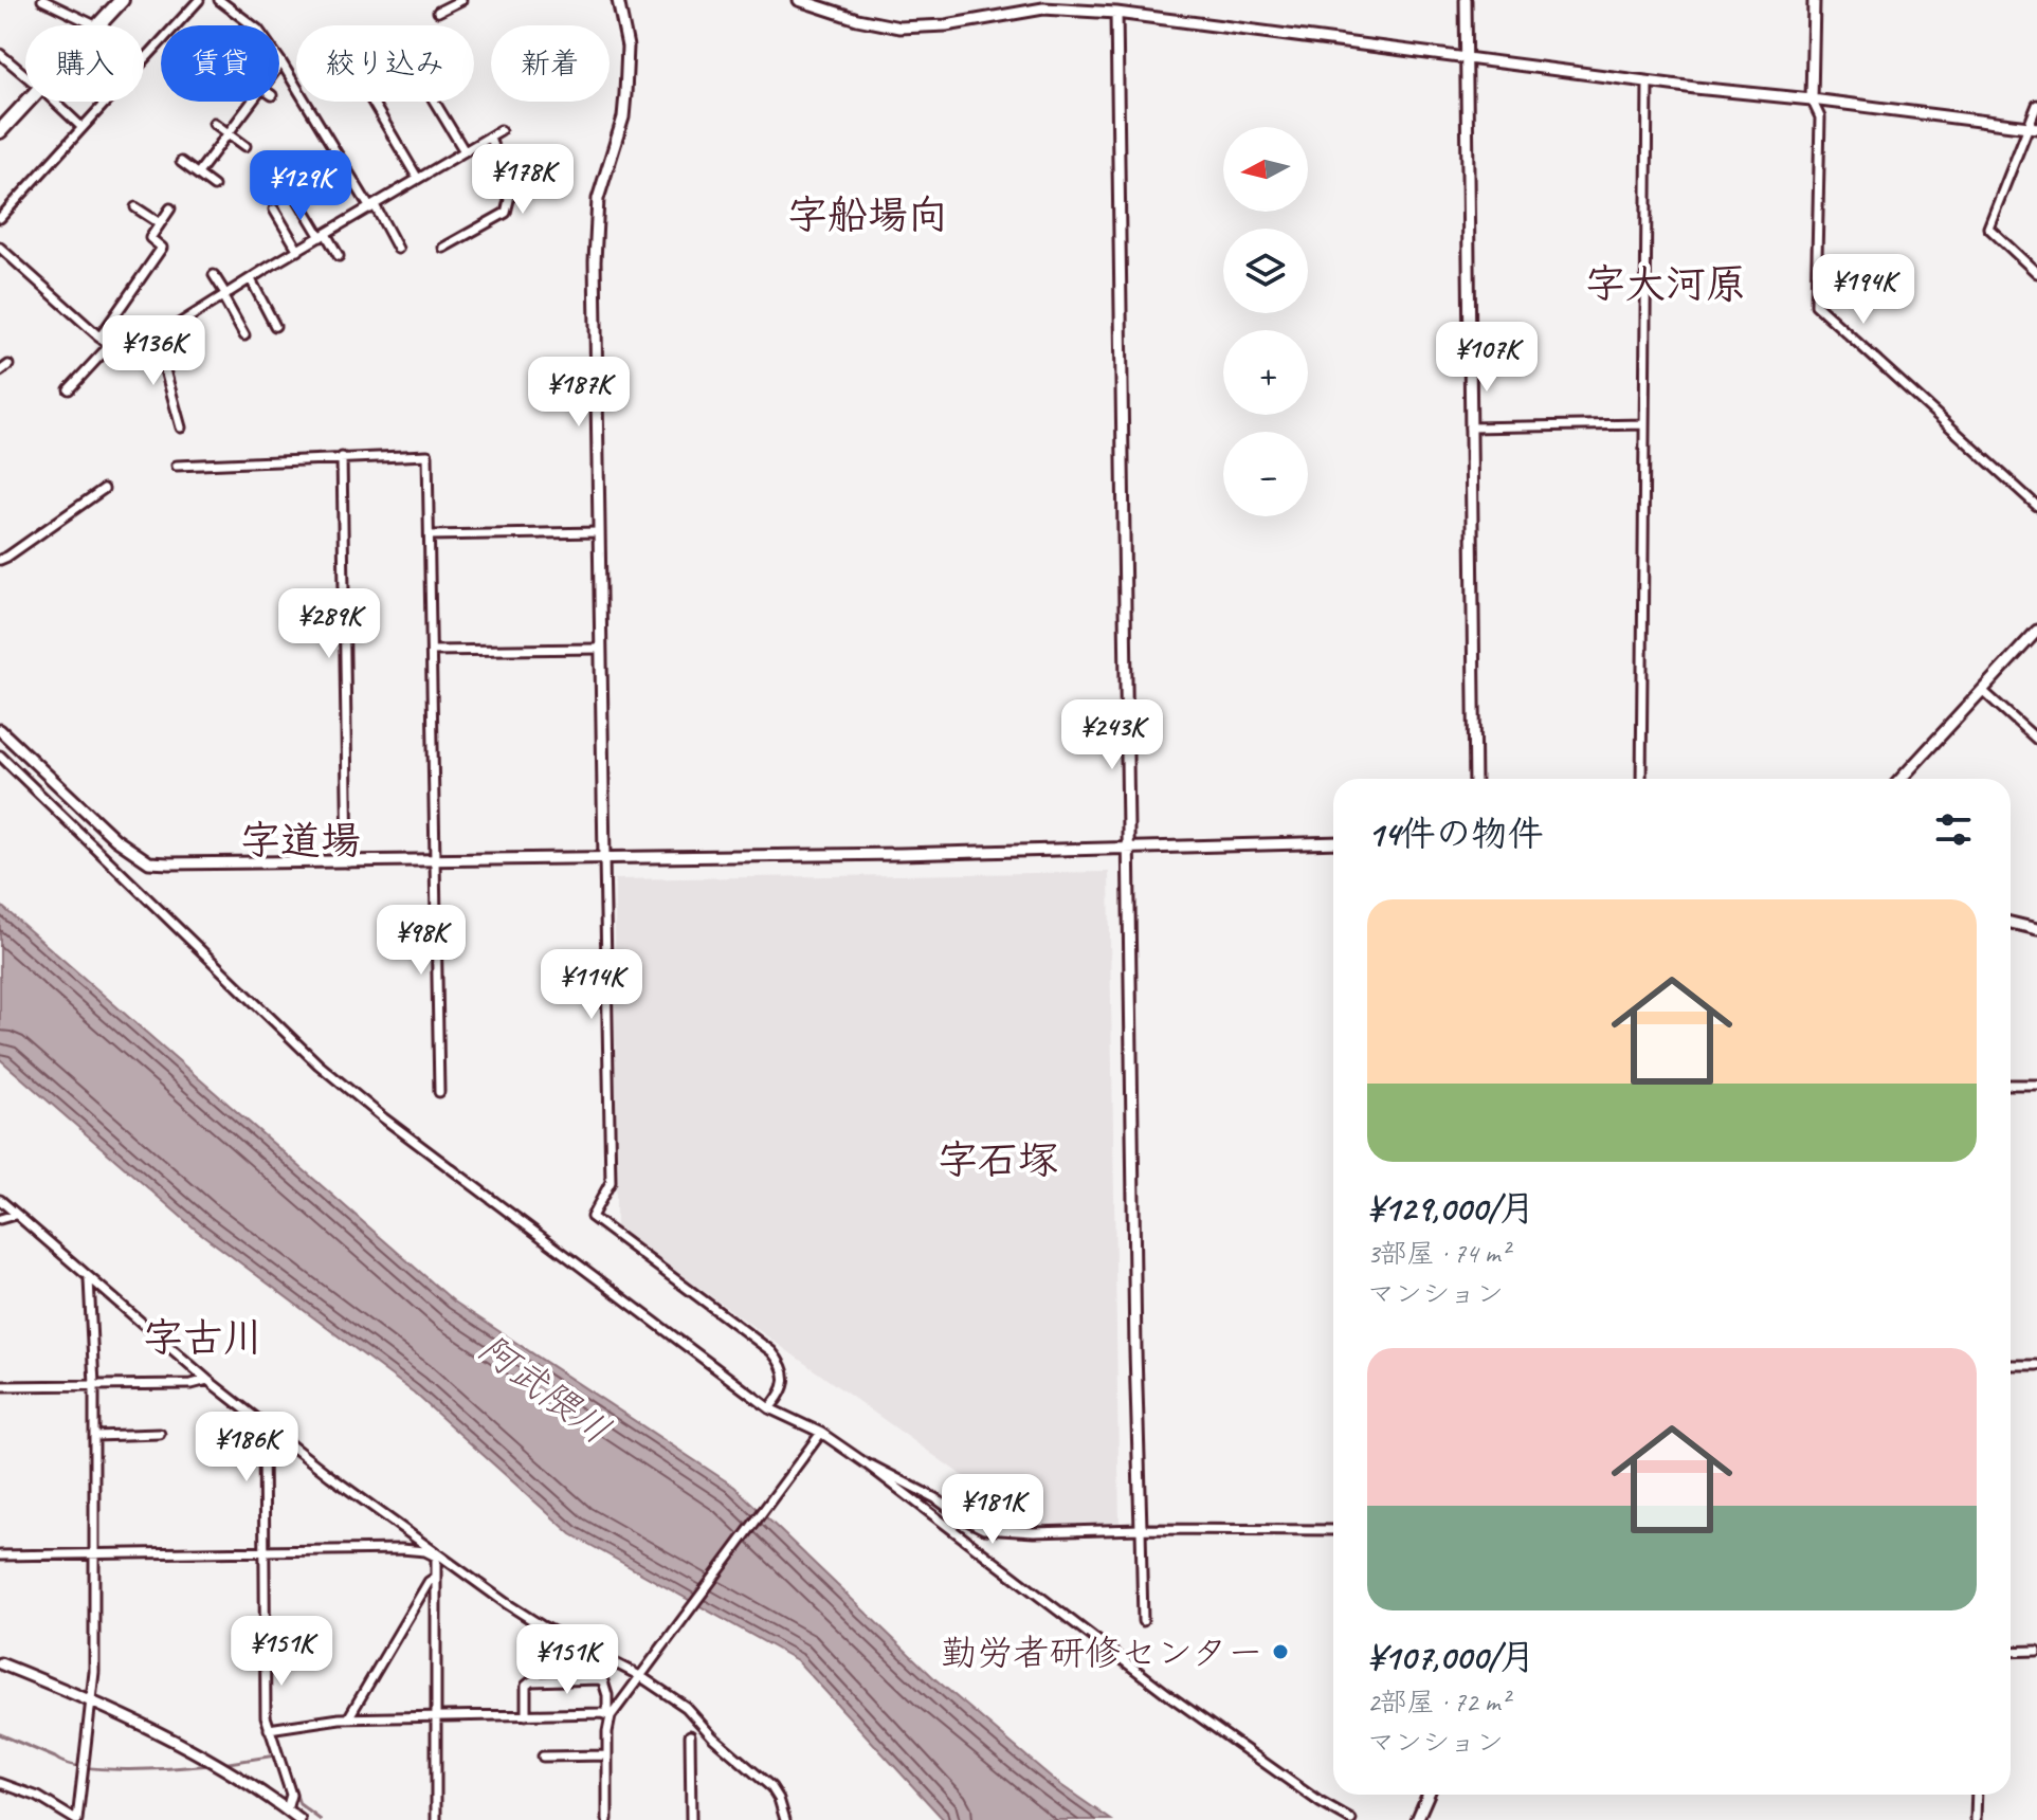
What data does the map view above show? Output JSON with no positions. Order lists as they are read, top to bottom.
{
  "districts": [
    "字船場向",
    "字大河原",
    "字道場",
    "字石塚",
    "字古川"
  ],
  "water": ["阿武隈川"],
  "places": ["勤労者研修センター"],
  "north": "left",
  "page": {
    "chip": [
      "購入",
      "賃貸",
      "絞り込み",
      "新着"
    ],
    "map_buttons": ["+", "−"],
    "price": [
      "¥178K",
      "¥129K",
      "¥194K",
      "¥136K",
      "¥107K",
      "¥187K",
      "¥289K",
      "¥243K",
      "¥98K",
      "¥114K",
      "¥186K",
      "¥181K",
      "¥151K",
      "¥151K"
    ],
    "heading": "14件の物件",
    "list": [
      {
        "name": "¥129,000/月",
        "note": "3部屋 · 74 m² · マンション"
      },
      {
        "name": "¥107,000/月",
        "note": "2部屋 · 72 m² · マンション"
      }
    ]
  }
}
